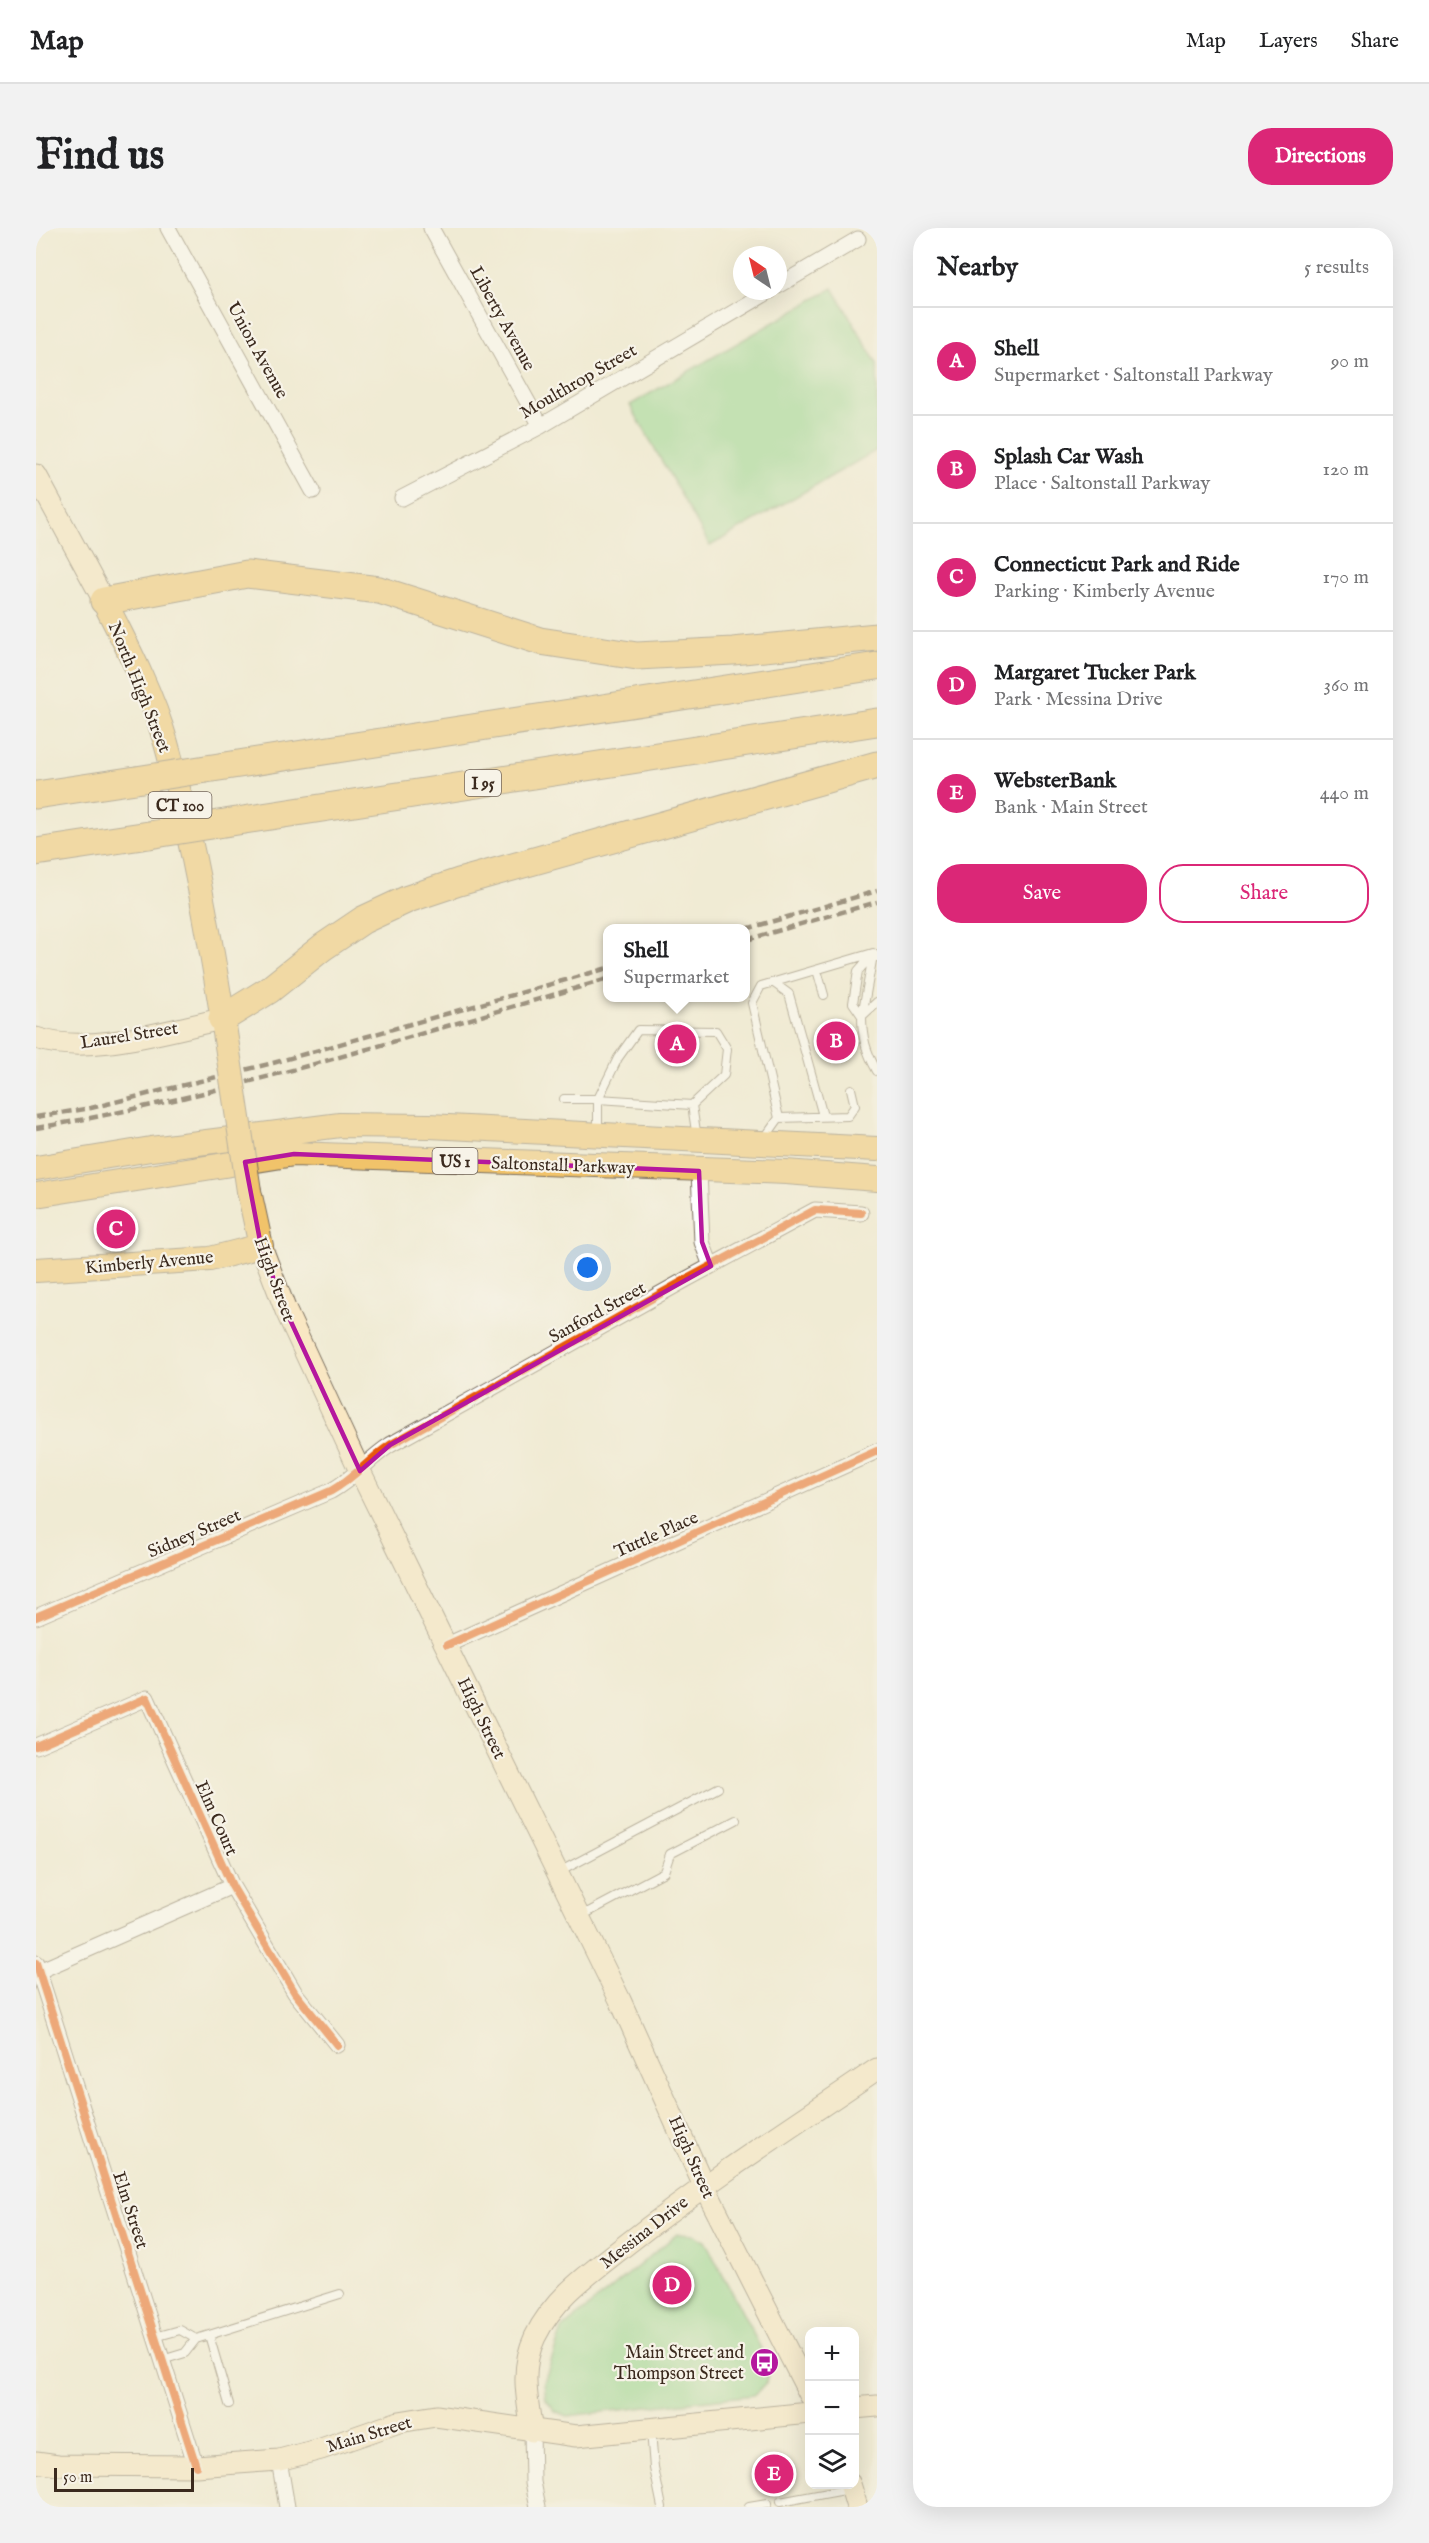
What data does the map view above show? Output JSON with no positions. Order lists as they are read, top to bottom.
{
  "streets": {
    "highway": ["I 95"],
    "main road": [
      "North High Street",
      "CT 100",
      "Laurel Street",
      "US 1",
      "Saltonstall Parkway",
      "Kimberly Avenue",
      "High Street",
      "Messina Drive",
      "Main Street"
    ],
    "street": [
      "Liberty Avenue",
      "Union Avenue",
      "Moulthrop Street",
      "Sanford Street",
      "Sidney Street",
      "Tuttle Place",
      "Elm Court",
      "Elm Street"
    ]
  },
  "crossings": [
    ["Liberty Avenue", "Moulthrop Street"],
    ["North High Street", "Laurel Street"],
    ["North High Street", "High Street"],
    ["Laurel Street", "High Street"],
    ["Kimberly Avenue", "High Street"],
    ["High Street", "Sanford Street"],
    ["High Street", "Sidney Street"],
    ["High Street", "Tuttle Place"],
    ["High Street", "Messina Drive"],
    ["Sanford Street", "Sidney Street"],
    ["Elm Street", "Main Street"],
    ["Messina Drive", "Main Street"]
  ],
  "places": {
    "bus stop": ["Main Street and Thompson Street"]
  },
  "scale_bar": "50 m",
  "north": "top left",
  "page": {
    "header": "Map",
    "nav": ["Map", "Layers", "Share"],
    "buttons": [
      "Directions",
      ["Save", "Share"]
    ],
    "title": "Find us",
    "heading": ["Nearby", "5 results"],
    "list": [
      {
        "mark": "A",
        "name": "Shell",
        "note": "Supermarket · Saltonstall Parkway",
        "value": "90 m"
      },
      {
        "mark": "B",
        "name": "Splash Car Wash",
        "note": "Place · Saltonstall Parkway",
        "value": "120 m"
      },
      {
        "mark": "C",
        "name": "Connecticut Park and Ride",
        "note": "Parking · Kimberly Avenue",
        "value": "170 m"
      },
      {
        "mark": "D",
        "name": "Margaret Tucker Park",
        "note": "Park · Messina Drive",
        "value": "360 m"
      },
      {
        "mark": "E",
        "name": "WebsterBank",
        "note": "Bank · Main Street",
        "value": "440 m"
      }
    ],
    "popup": ["Shell", "Supermarket"],
    "pins": [
      "B",
      "A",
      "C",
      "D",
      "E"
    ],
    "map_buttons": ["+", "−"],
    "scale": "50 m"
  }
}
